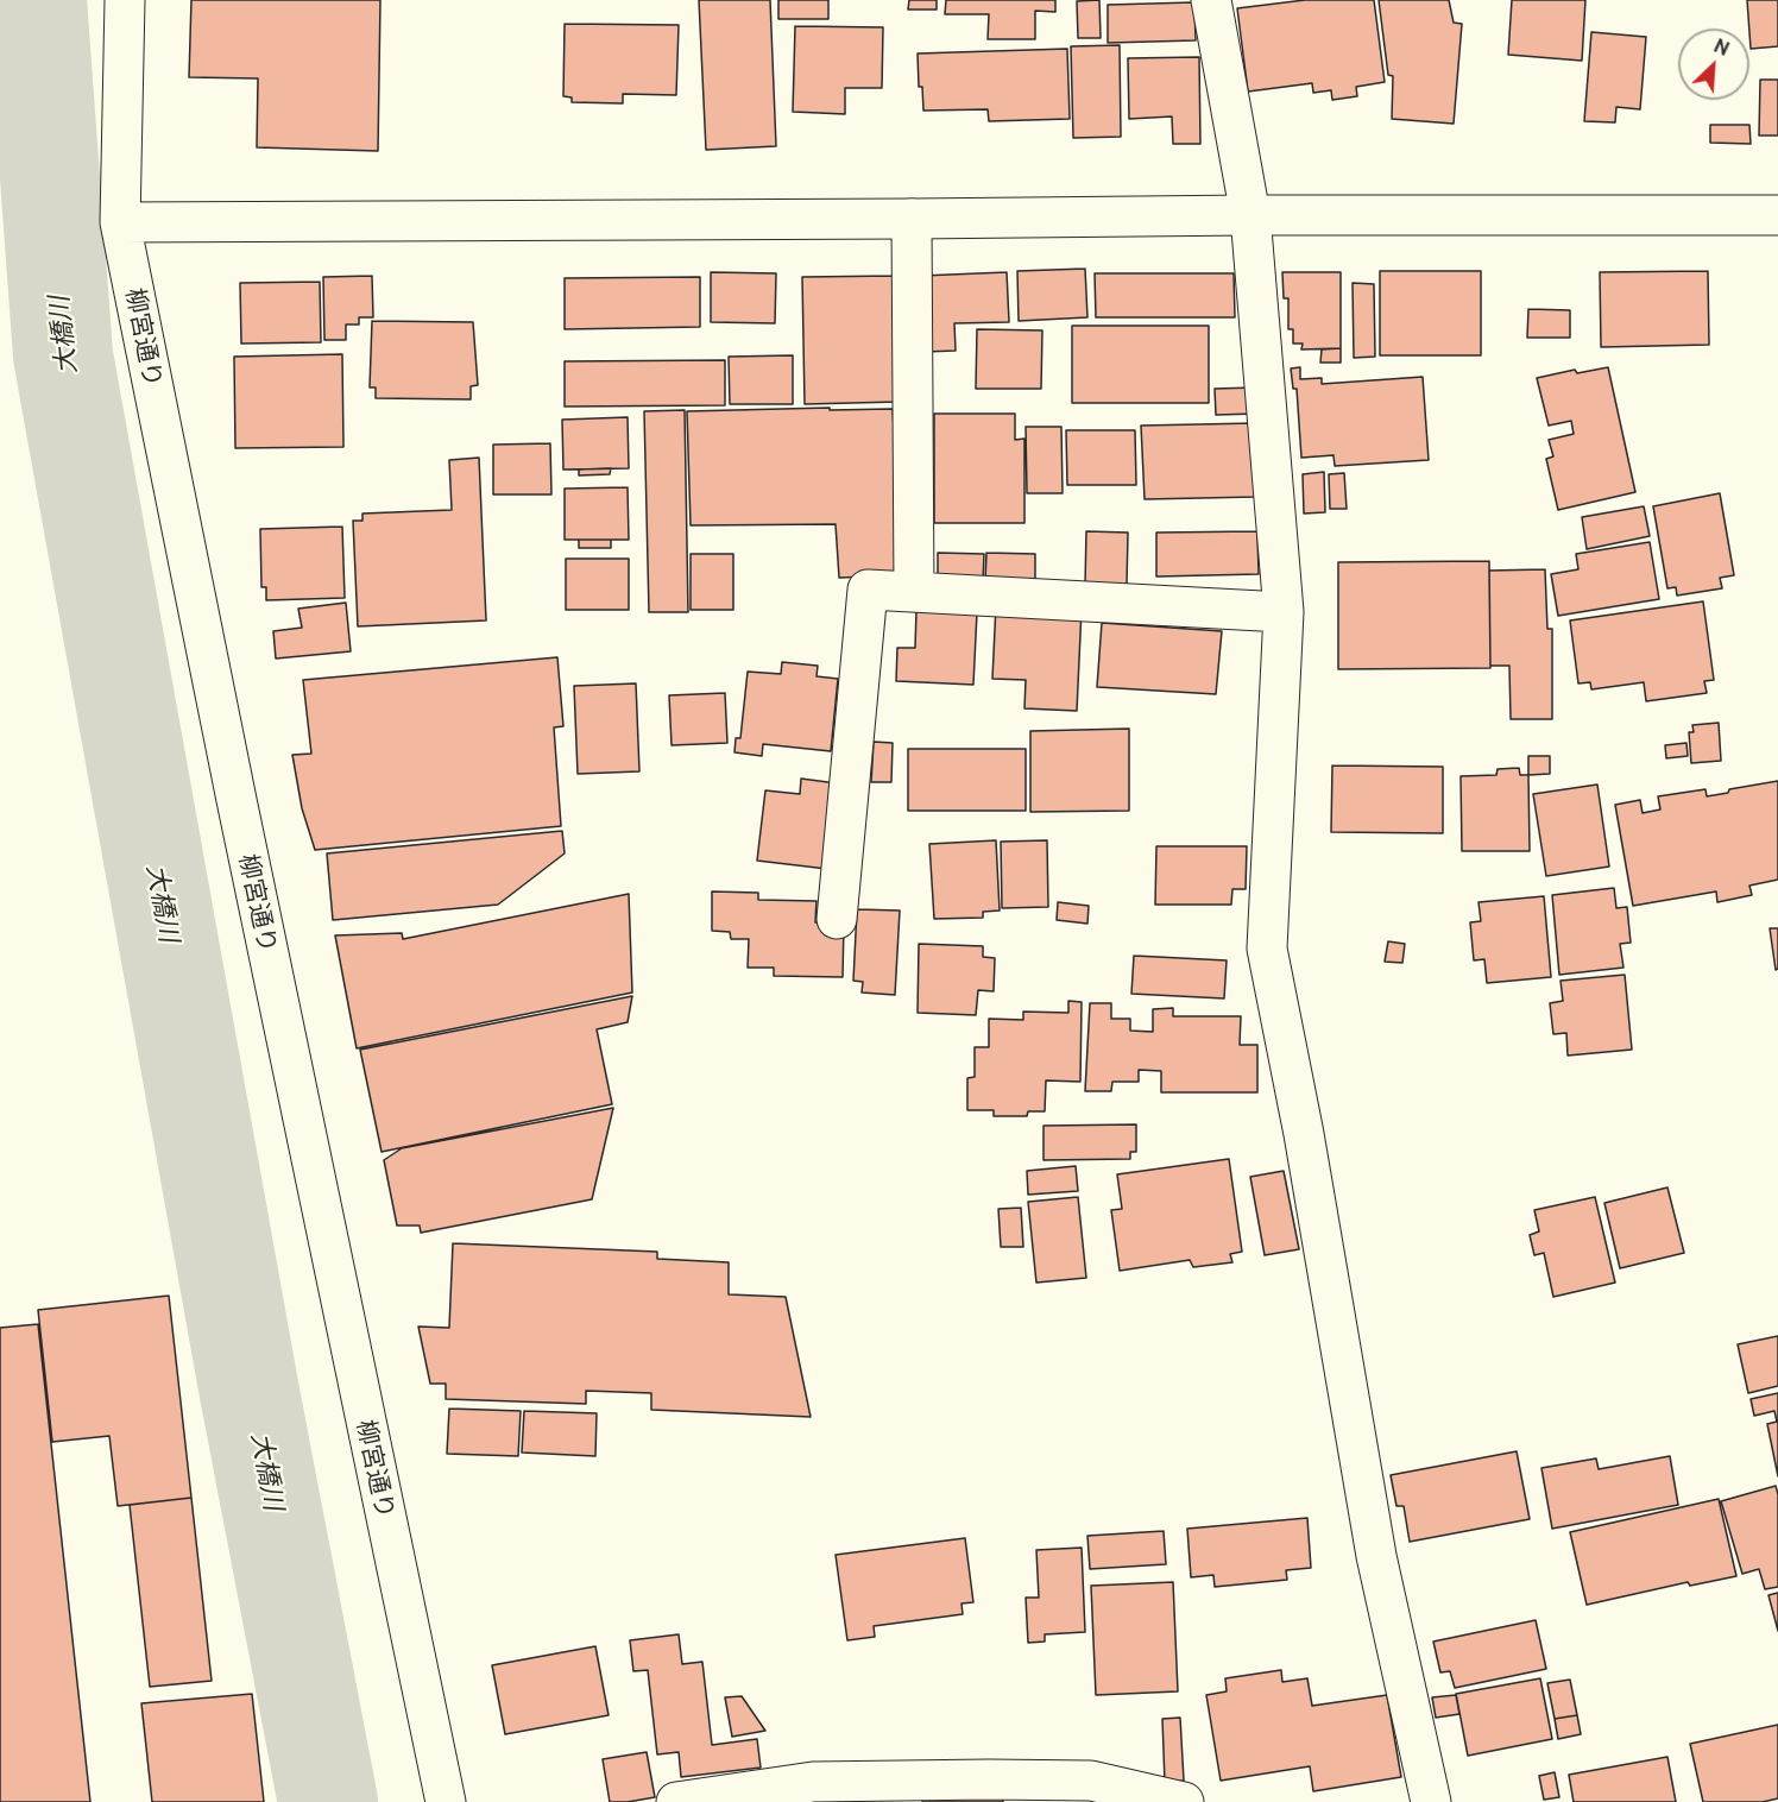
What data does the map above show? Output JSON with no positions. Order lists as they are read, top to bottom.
{
  "streets": {
    "street": ["柳宮通り"]
  },
  "water": ["大橋川"],
  "north": "top right"
}
